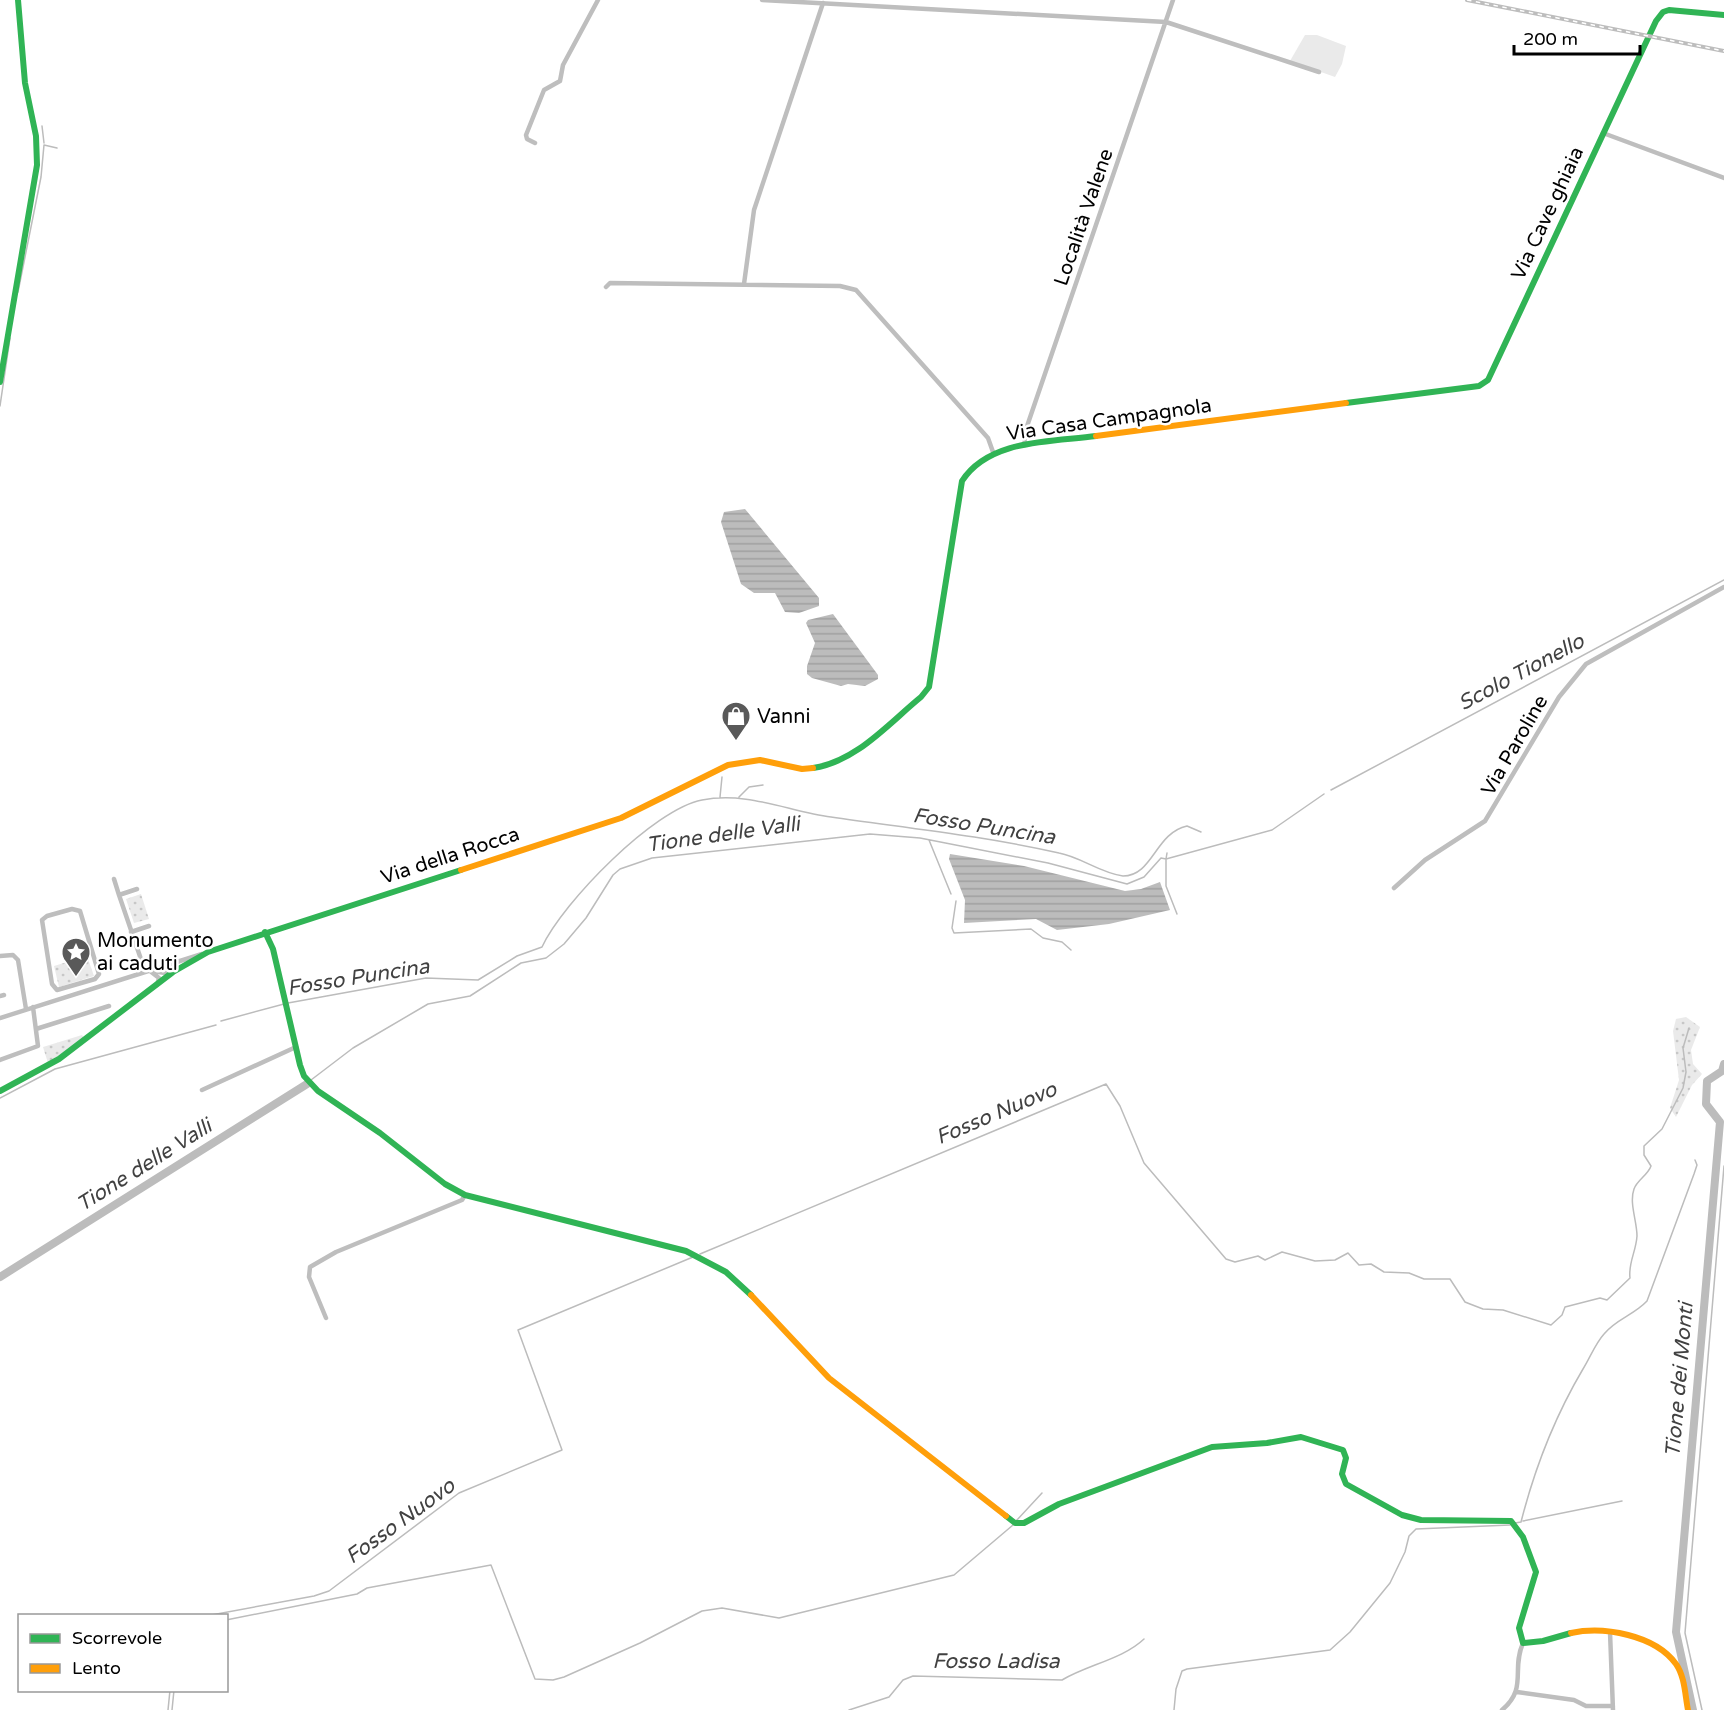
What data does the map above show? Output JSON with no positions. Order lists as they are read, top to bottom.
{
  "streets": {
    "street": [
      "Via Cave ghiaia",
      "Località Valene",
      "Via Casa Campagnola",
      "Via Paroline",
      "Via della Rocca"
    ]
  },
  "crossings": [
    ["Via Cave ghiaia", "Via Casa Campagnola"],
    ["Località Valene", "Via Casa Campagnola"],
    ["Via Casa Campagnola", "Via della Rocca"]
  ],
  "water": [
    "Scolo Tionello",
    "Fosso Puncina",
    "Tione delle Valli",
    "Fosso Nuovo",
    "Tione dei Monti",
    "Fosso Ladisa"
  ],
  "places": {
    "shop": ["Vanni"],
    "place": ["Monumento ai caduti"]
  },
  "legend": ["Scorrevole", "Lento"],
  "scale_bar": "200 m"
}
